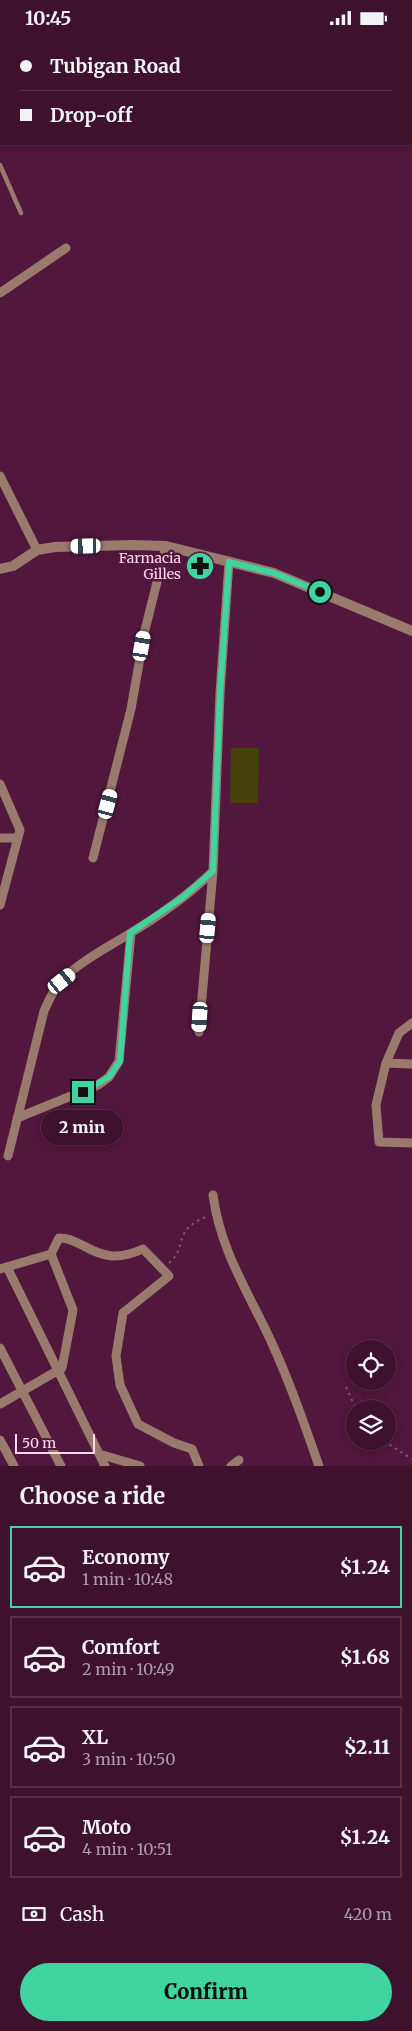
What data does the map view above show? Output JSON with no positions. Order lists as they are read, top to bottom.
{
  "places": {
    "pharmacy": ["Farmacia Gilles"]
  },
  "scale_bar": "50 m",
  "page": {
    "status": "10:45",
    "banner": ["Tubigan Road", "Drop-off"],
    "bubble": "2 min",
    "scale": "50 m",
    "heading": "Choose a ride",
    "list": [
      {
        "name": "Economy",
        "note": "1 min · 10:48",
        "value": "$1.24"
      },
      {
        "name": "Comfort",
        "note": "2 min · 10:49",
        "value": "$1.68"
      },
      {
        "name": "XL",
        "note": "3 min · 10:50",
        "value": "$2.11"
      },
      {
        "name": "Moto",
        "note": "4 min · 10:51",
        "value": "$1.24"
      }
    ],
    "pay": ["Cash", "420 m"],
    "buttons": "Confirm"
  }
}
